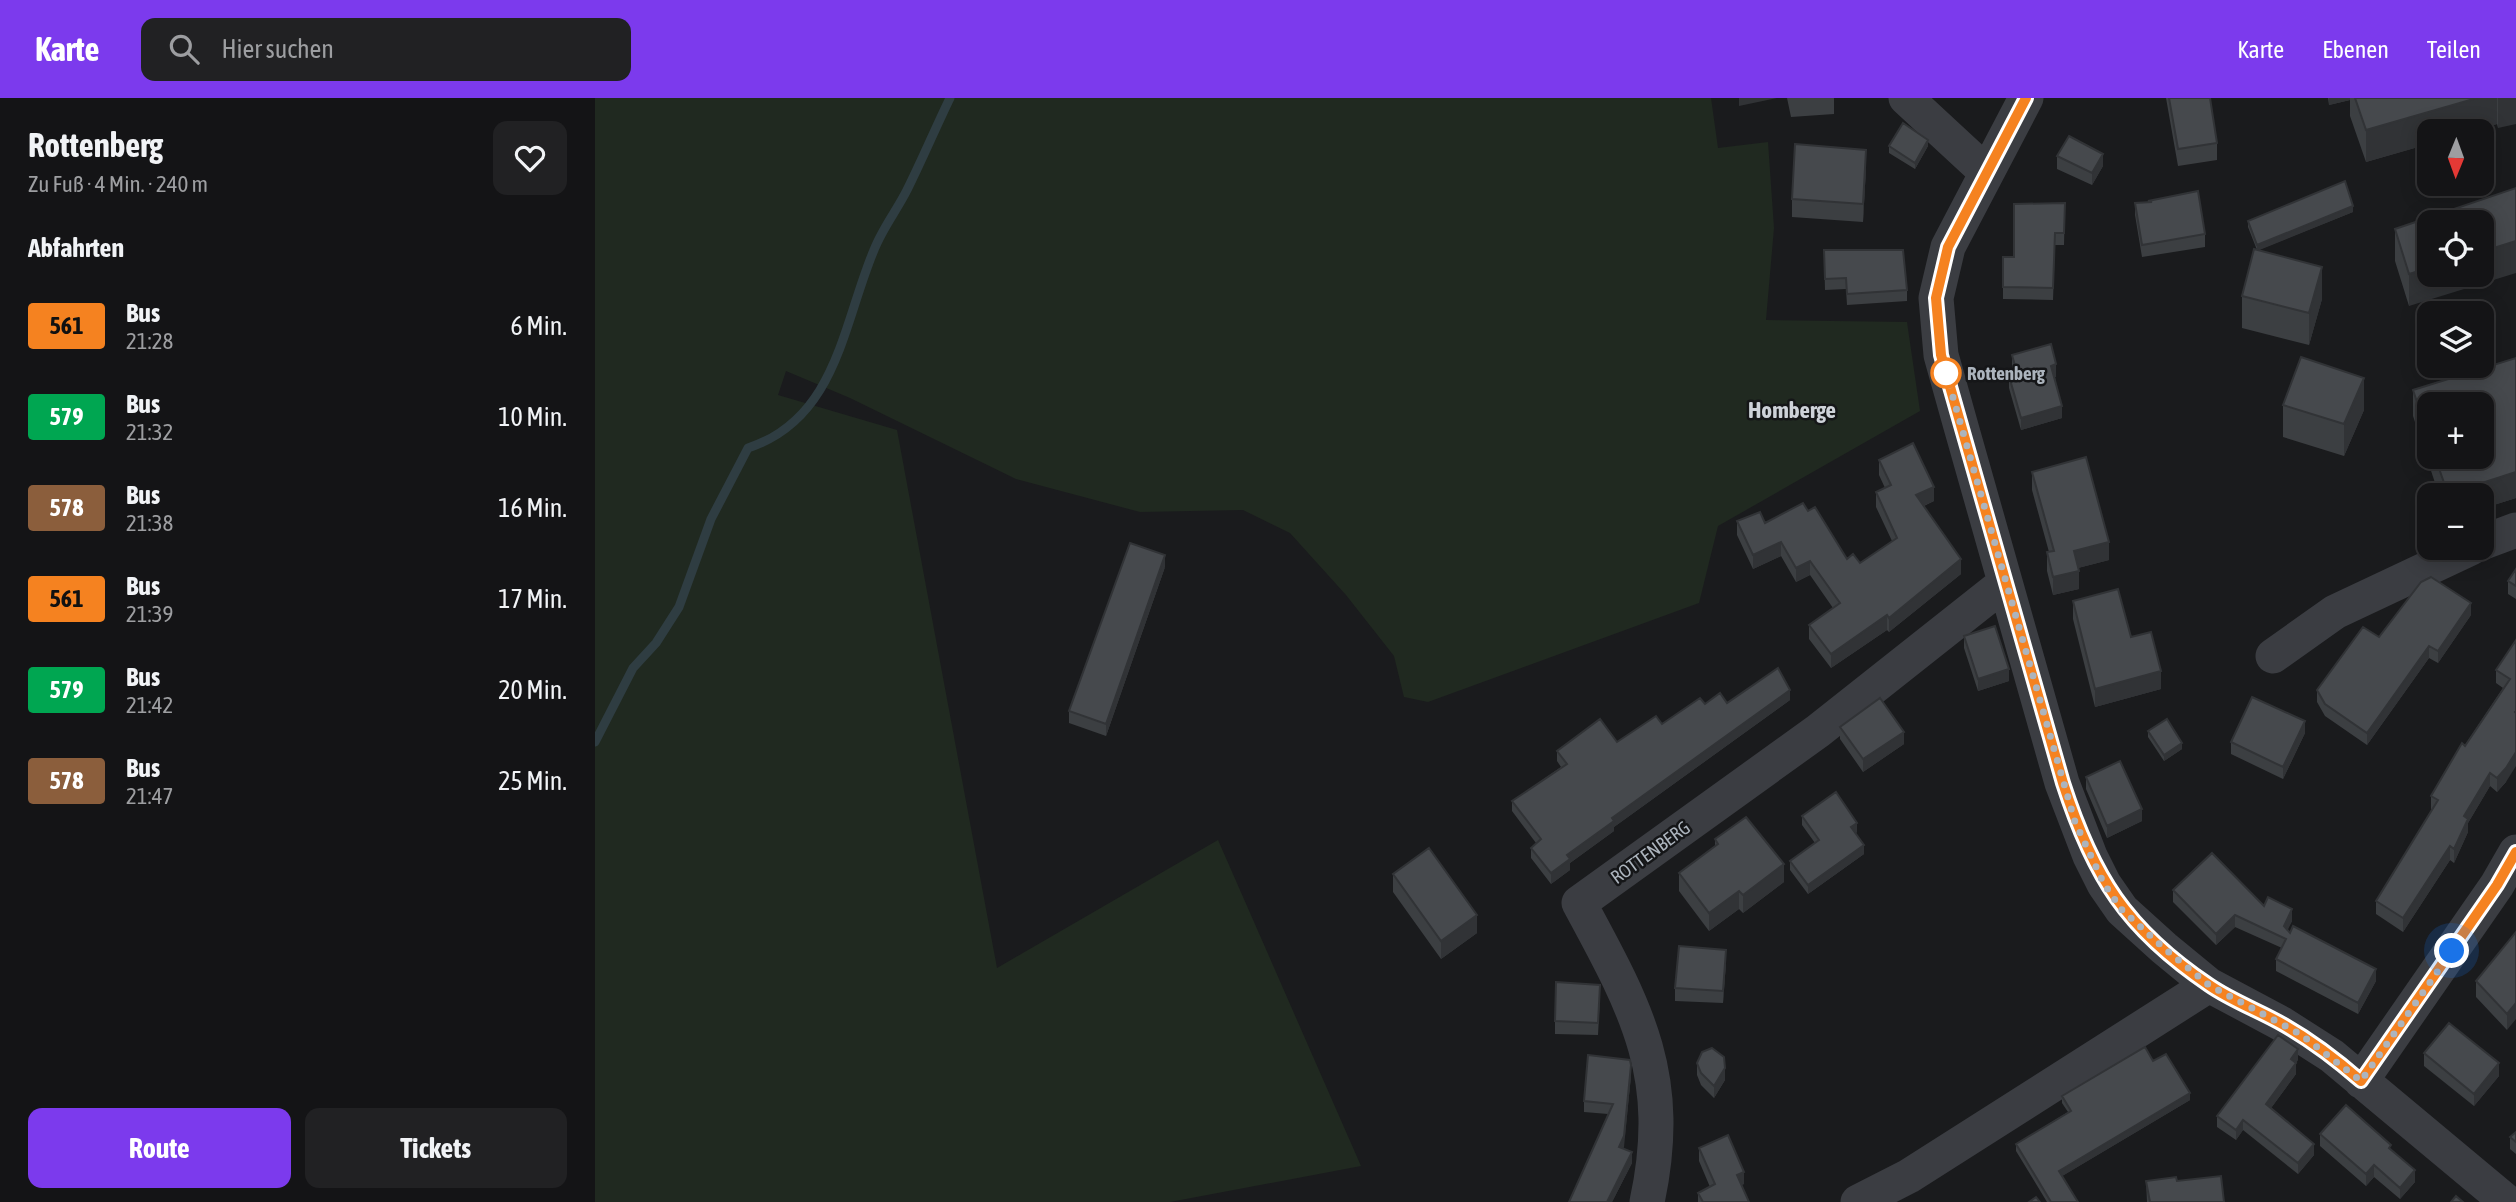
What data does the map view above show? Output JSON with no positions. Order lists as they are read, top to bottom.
{
  "streets": {
    "street": ["ROTTENBERG"]
  },
  "districts": ["Homberge"],
  "places": ["Rottenberg"],
  "lines": ["bus line 561"],
  "north": "bottom",
  "page": {
    "header": "Karte",
    "search": "Hier suchen",
    "nav": ["Karte", "Ebenen", "Teilen"],
    "heading": [
      ["Rottenberg", "Zu Fuß · 4 Min. · 240 m"],
      "Abfahrten"
    ],
    "map_buttons": ["+", "−"],
    "list": [
      {
        "mark": "561",
        "name": "Bus",
        "note": "21:28",
        "value": "6 Min."
      },
      {
        "mark": "579",
        "name": "Bus",
        "note": "21:32",
        "value": "10 Min."
      },
      {
        "mark": "578",
        "name": "Bus",
        "note": "21:38",
        "value": "16 Min."
      },
      {
        "mark": "561",
        "name": "Bus",
        "note": "21:39",
        "value": "17 Min."
      },
      {
        "mark": "579",
        "name": "Bus",
        "note": "21:42",
        "value": "20 Min."
      },
      {
        "mark": "578",
        "name": "Bus",
        "note": "21:47",
        "value": "25 Min."
      }
    ],
    "buttons": ["Route", "Tickets"]
  }
}
